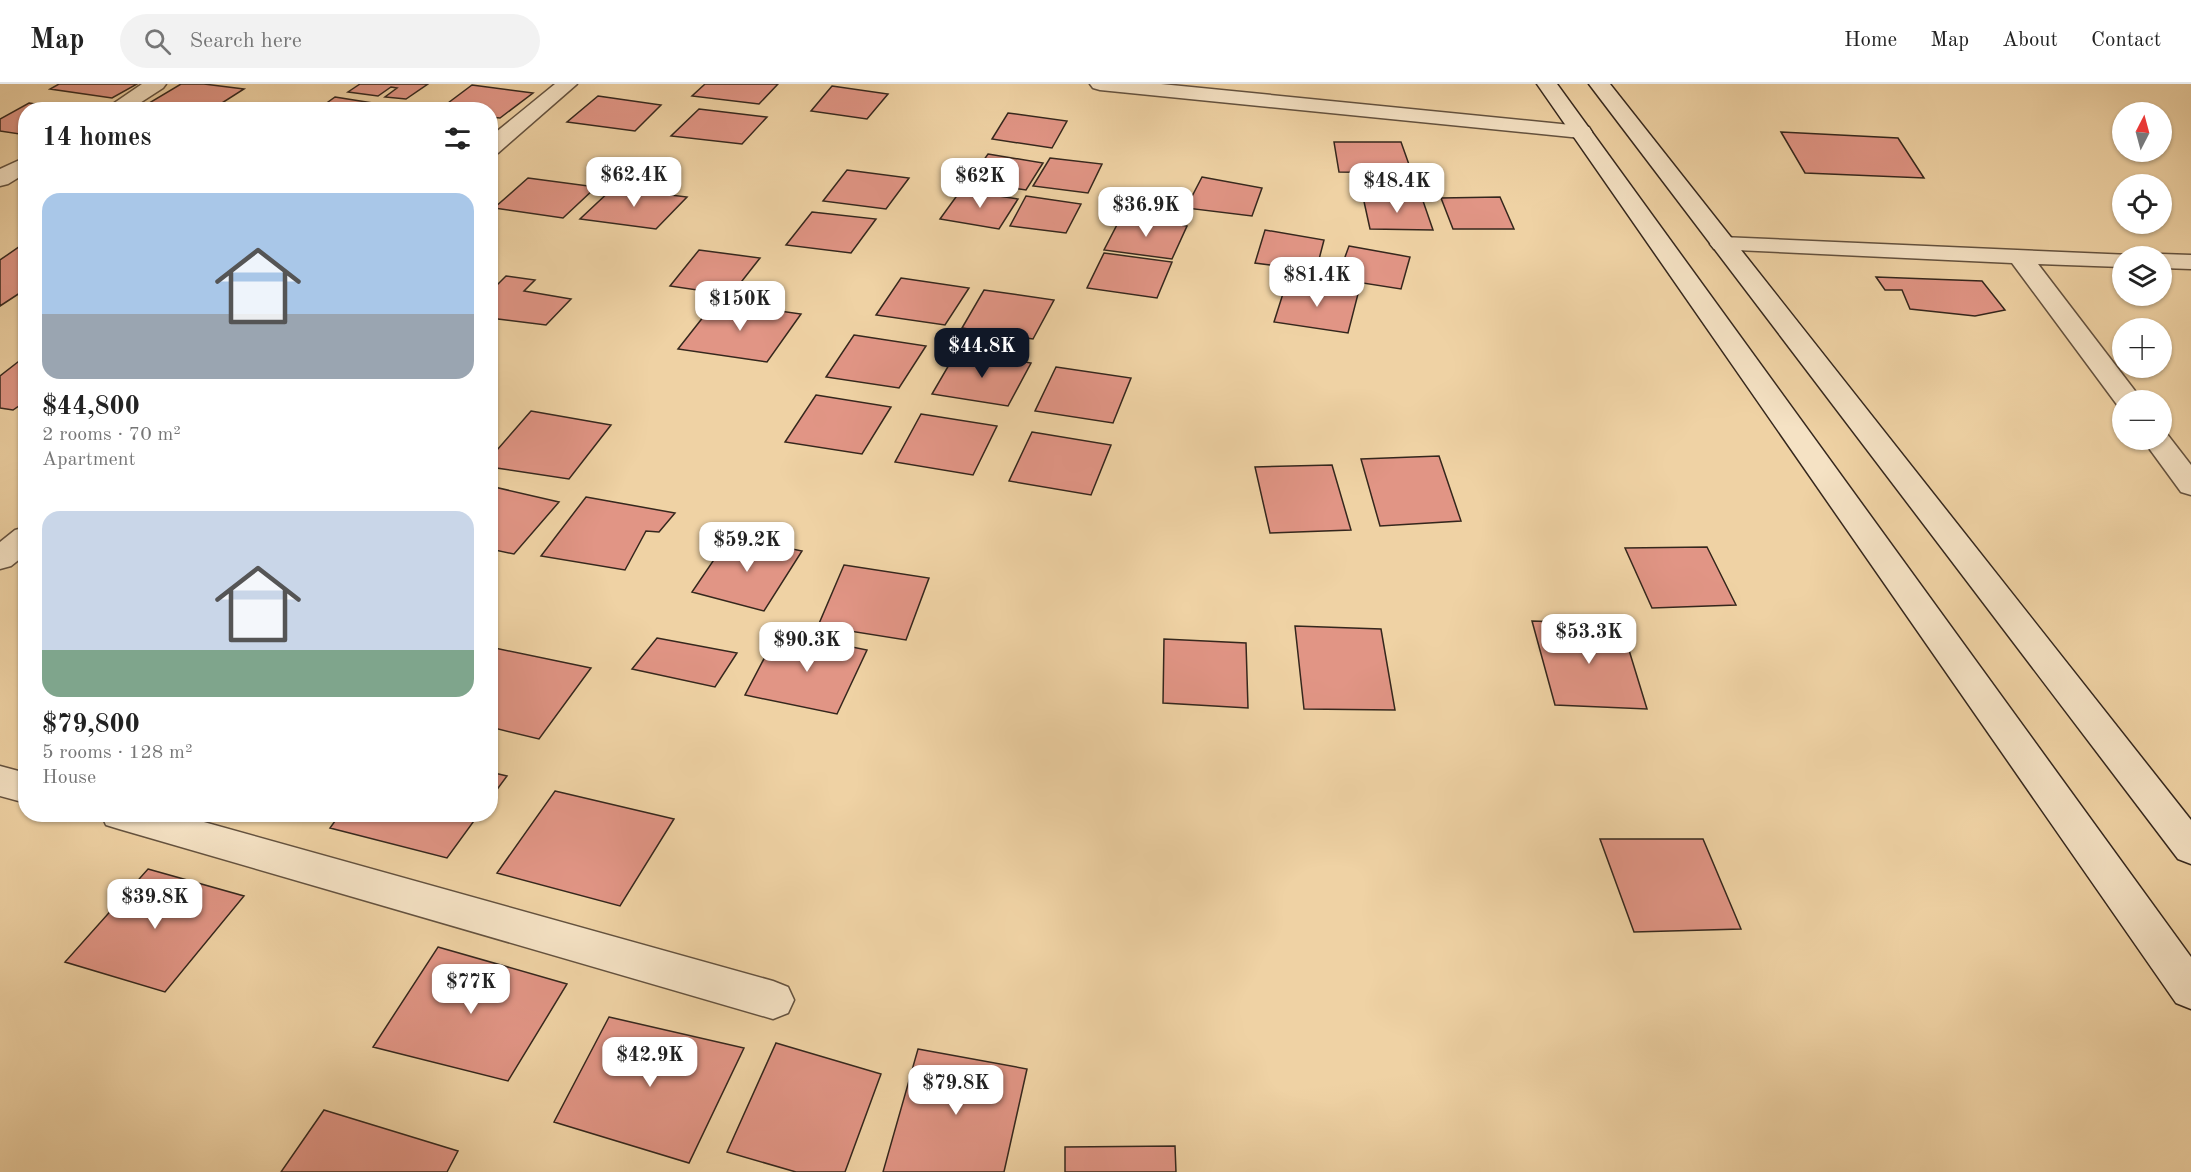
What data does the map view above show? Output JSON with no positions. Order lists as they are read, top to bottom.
{
  "north": "top",
  "page": {
    "header": "Map",
    "search": "Search here",
    "nav": [
      "Home",
      "Map",
      "About",
      "Contact"
    ],
    "map_buttons": ["+", "−"],
    "heading": "14 homes",
    "price": [
      "$62.4K",
      "$62K",
      "$48.4K",
      "$36.9K",
      "$81.4K",
      "$150K",
      "$44.8K",
      "$59.2K",
      "$53.3K",
      "$90.3K",
      "$39.8K",
      "$77K",
      "$42.9K",
      "$79.8K"
    ],
    "list": [
      {
        "name": "$44,800",
        "note": "2 rooms · 70 m² · Apartment"
      },
      {
        "name": "$79,800",
        "note": "5 rooms · 128 m² · House"
      }
    ]
  }
}
